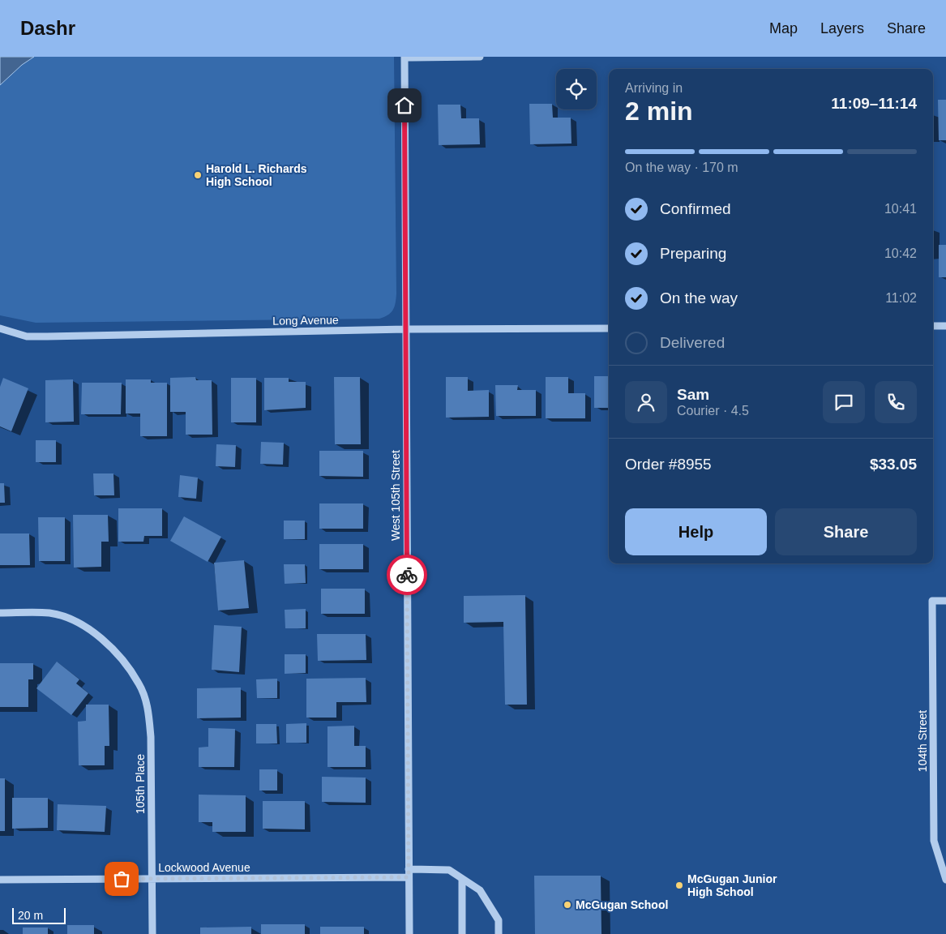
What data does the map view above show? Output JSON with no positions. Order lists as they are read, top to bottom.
{
  "streets": {
    "street": [
      "Long Avenue",
      "West 105th Street",
      "104th Street",
      "105th Place",
      "Lockwood Avenue"
    ]
  },
  "crossings": [
    ["Long Avenue", "West 105th Street"],
    ["West 105th Street", "Lockwood Avenue"],
    ["105th Place", "Lockwood Avenue"]
  ],
  "places": ["Harold L. Richards High School", "McGugan Junior High School", "McGugan School"],
  "scale_bar": "20 m",
  "page": {
    "header": "Dashr",
    "nav": ["Map", "Layers", "Share"],
    "heading": ["2 min", "Arriving in", "11:09–11:14"],
    "panel": [
      "Sam",
      "Courier · 4.5",
      "Order #8955",
      "$33.05"
    ],
    "bar": "On the way · 170 m",
    "list": [
      ["Confirmed", "10:41"],
      ["Preparing", "10:42"],
      ["On the way", "11:02"],
      "Delivered"
    ],
    "buttons": ["Help", "Share"],
    "scale": "20 m"
  }
}
